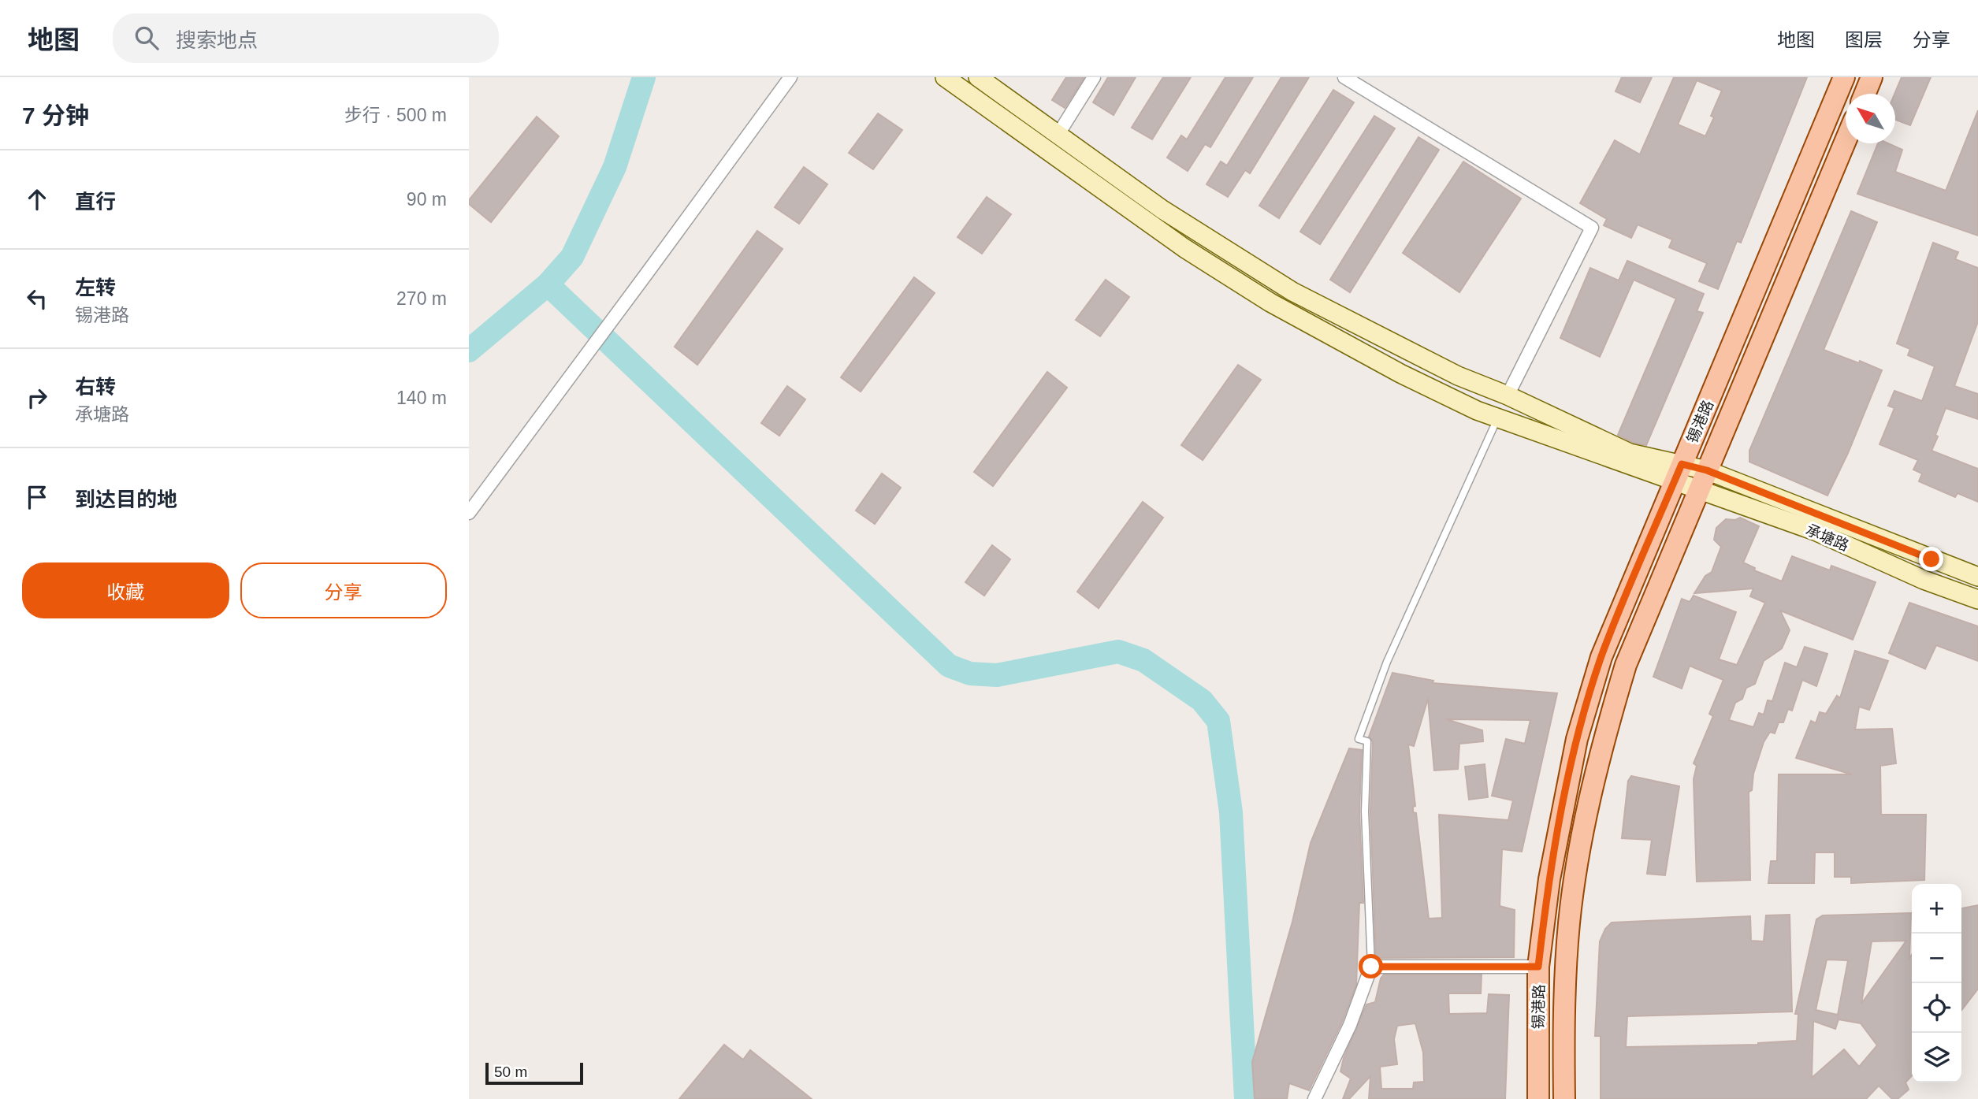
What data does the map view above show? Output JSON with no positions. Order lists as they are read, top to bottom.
{
  "streets": {
    "main road": ["锡港路"],
    "street": ["承塘路"]
  },
  "crossings": [
    ["锡港路", "承塘路"]
  ],
  "scale_bar": "50 m",
  "north": "top left",
  "page": {
    "header": "地图",
    "search": "搜索地点",
    "nav": ["地图", "图层", "分享"],
    "heading": ["7 分钟", "步行 · 500 m"],
    "list": [
      ["直行", "90 m"],
      ["左转", "锡港路", "270 m"],
      ["右转", "承塘路", "140 m"],
      "到达目的地"
    ],
    "buttons": ["收藏", "分享"],
    "map_buttons": ["+", "−"],
    "scale": "50 m"
  }
}
